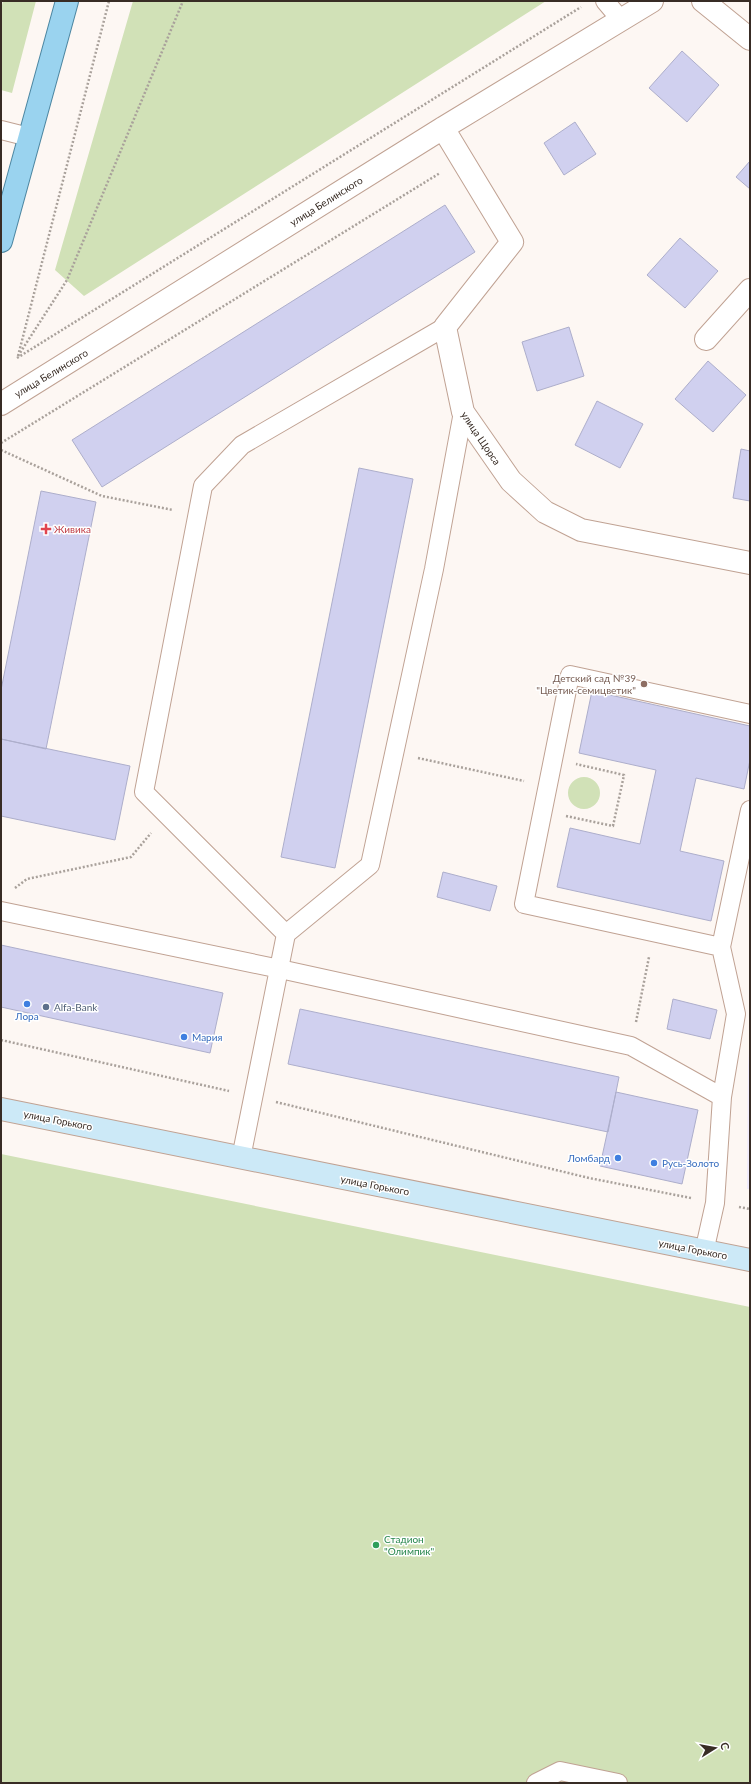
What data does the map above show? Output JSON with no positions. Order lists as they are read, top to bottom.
{
  "streets": {
    "street": ["улица Белинского", "улица Щорса", "улица Горького"]
  },
  "places": {
    "health": ["Живика"],
    "other": [
      "Детский сад №39 \"Цветик-семицветик\"",
      "Лора",
      "Alfa-Bank",
      "Мария",
      "Ломбард",
      "Русь-Золото",
      "Стадион \"Олимпик\""
    ]
  },
  "north": "right"
}
